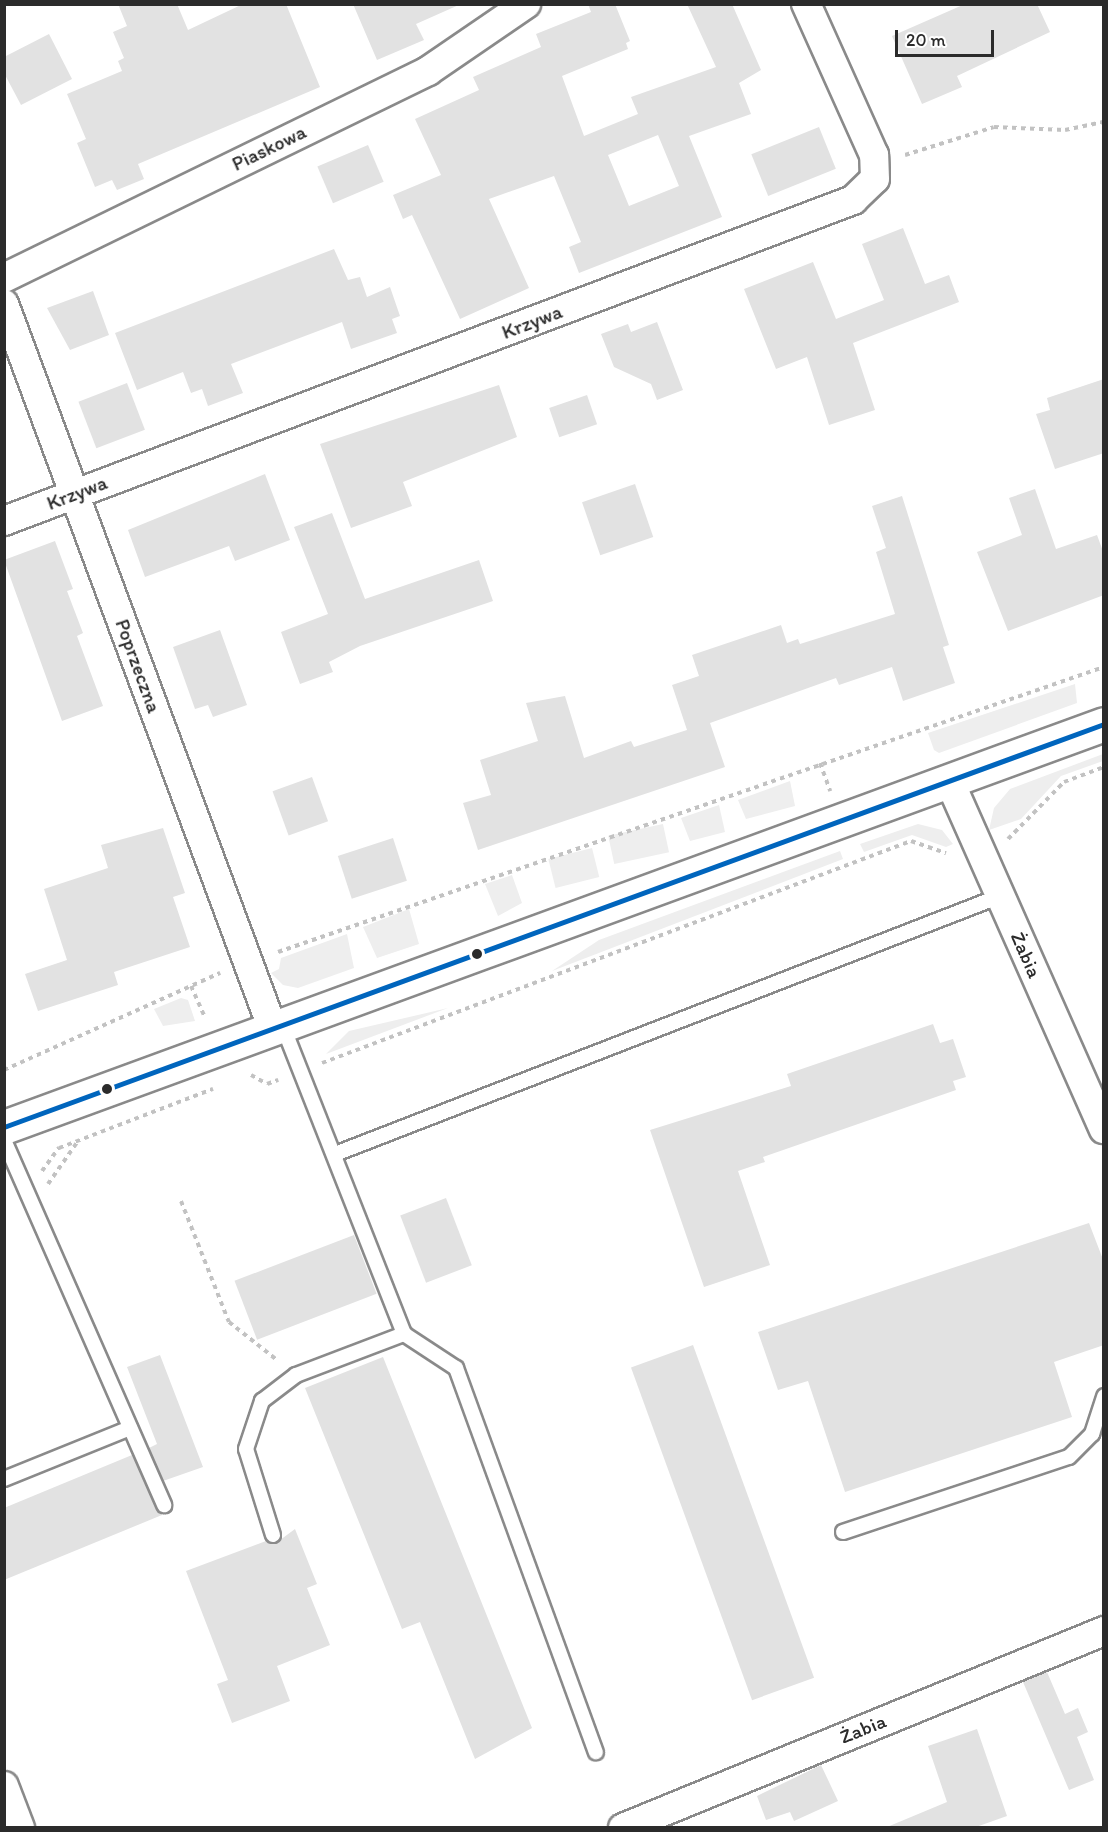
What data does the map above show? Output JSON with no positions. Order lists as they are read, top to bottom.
{
  "streets": {
    "street": [
      "Piaskowa",
      "Krzywa",
      "Poprzeczna",
      "Żabia"
    ]
  },
  "crossings": [
    ["Krzywa", "Poprzeczna"]
  ],
  "scale_bar": "20 m"
}
